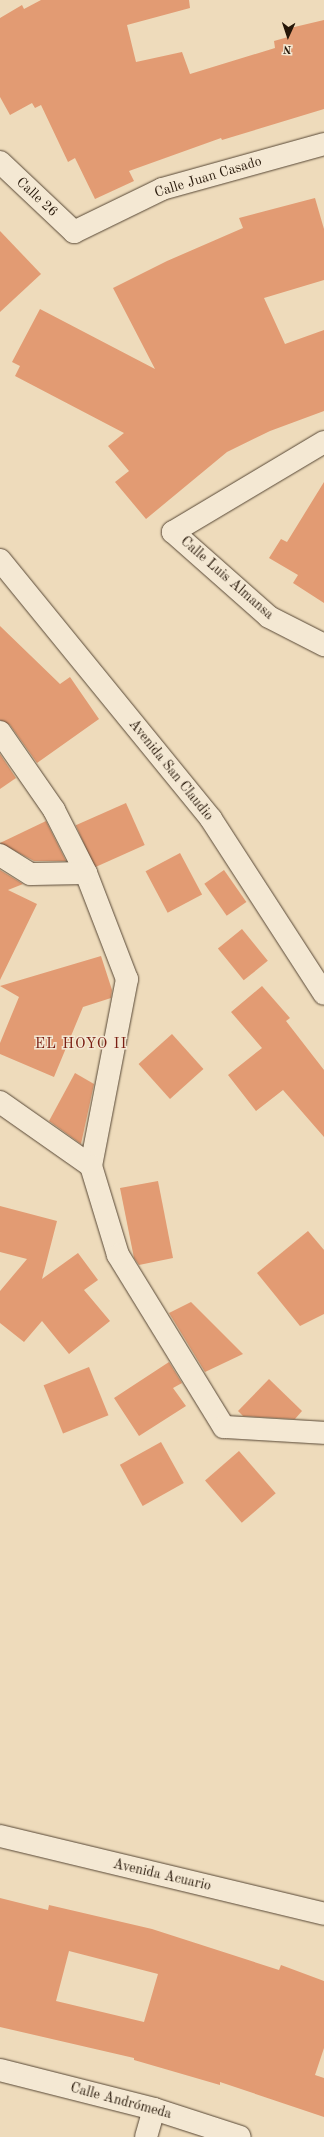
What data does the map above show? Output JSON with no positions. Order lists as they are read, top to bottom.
{
  "streets": {
    "street": [
      "Calle Juan Casado",
      "Calle 26",
      "Calle Luis Almansa",
      "Avenida San Claudio",
      "Avenida Acuario",
      "Calle Andrómeda"
    ]
  },
  "crossings": [
    ["Calle Juan Casado", "Calle 26"]
  ],
  "districts": ["EL HOYO II"],
  "north": "bottom"
}
